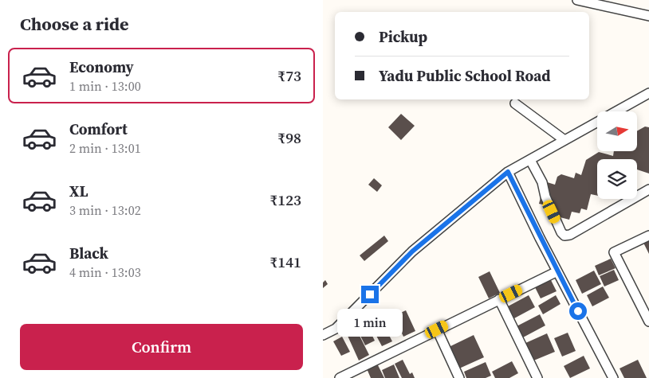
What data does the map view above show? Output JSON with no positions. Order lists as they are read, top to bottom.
{
  "north": "right",
  "page": {
    "heading": "Choose a ride",
    "banner": ["Pickup", "Yadu Public School Road"],
    "list": [
      {
        "name": "Economy",
        "note": "1 min · 13:00",
        "value": "₹73"
      },
      {
        "name": "Comfort",
        "note": "2 min · 13:01",
        "value": "₹98"
      },
      {
        "name": "XL",
        "note": "3 min · 13:02",
        "value": "₹123"
      },
      {
        "name": "Black",
        "note": "4 min · 13:03",
        "value": "₹141"
      }
    ],
    "bubble": "1 min",
    "buttons": "Confirm"
  }
}
